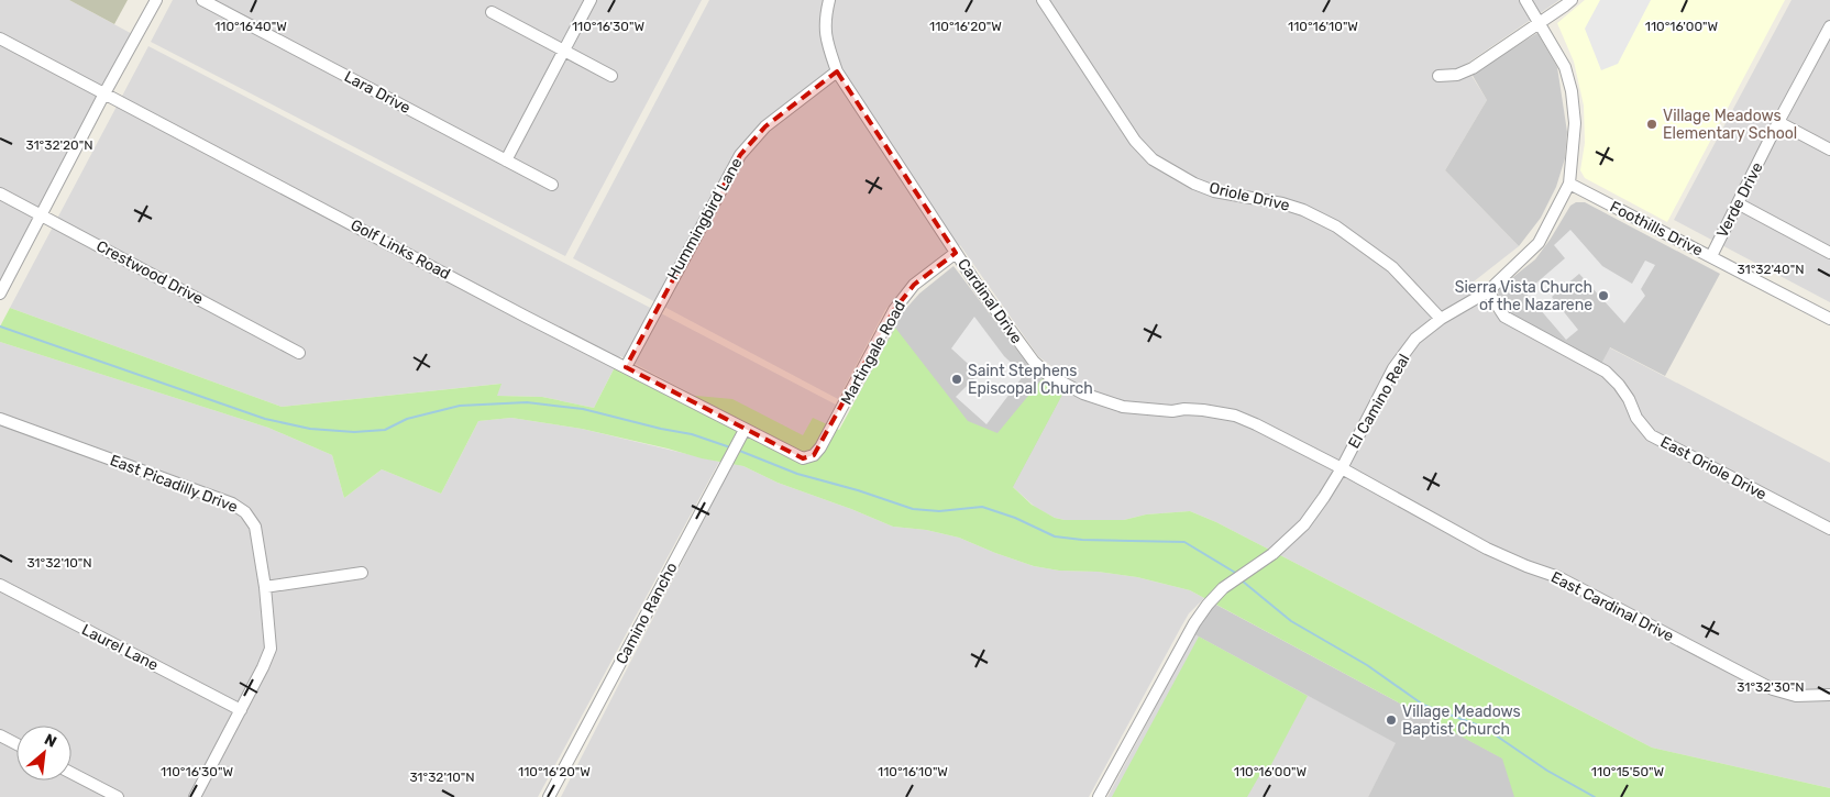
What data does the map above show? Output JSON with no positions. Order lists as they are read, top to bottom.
{
  "streets": {
    "street": [
      "Lara Drive",
      "Oriole Drive",
      "Verde Drive",
      "Hummingbird Lane",
      "Foothills Drive",
      "Golf Links Road",
      "Crestwood Drive",
      "Cardinal Drive",
      "Martingale Road",
      "El Camino Real",
      "East Oriole Drive",
      "East Picadilly Drive",
      "East Cardinal Drive",
      "Camino Rancho",
      "Laurel Lane"
    ]
  },
  "crossings": [
    ["Oriole Drive", "El Camino Real"],
    ["Verde Drive", "Foothills Drive"],
    ["Hummingbird Lane", "Golf Links Road"],
    ["Hummingbird Lane", "Cardinal Drive"],
    ["Foothills Drive", "El Camino Real"],
    ["Golf Links Road", "Martingale Road"],
    ["Golf Links Road", "Camino Rancho"],
    ["Cardinal Drive", "Martingale Road"],
    ["Cardinal Drive", "El Camino Real"],
    ["Cardinal Drive", "East Cardinal Drive"],
    ["El Camino Real", "East Oriole Drive"],
    ["El Camino Real", "East Cardinal Drive"],
    ["East Picadilly Drive", "Laurel Lane"]
  ],
  "places": [
    "Village Meadows Elementary School",
    "Sierra Vista Church of the Nazarene",
    "Saint Stephens Episcopal Church",
    "Village Meadows Baptist Church"
  ],
  "north": "top right",
  "coordinates": [
    "110°16'40\"W",
    "110°16'30\"W",
    "110°16'20\"W",
    "110°16'10\"W",
    "110°16'00\"W",
    "31°32'20\"N",
    "31°32'40\"N",
    "31°32'10\"N",
    "31°32'30\"N",
    "110°15'50\"W"
  ]
}
